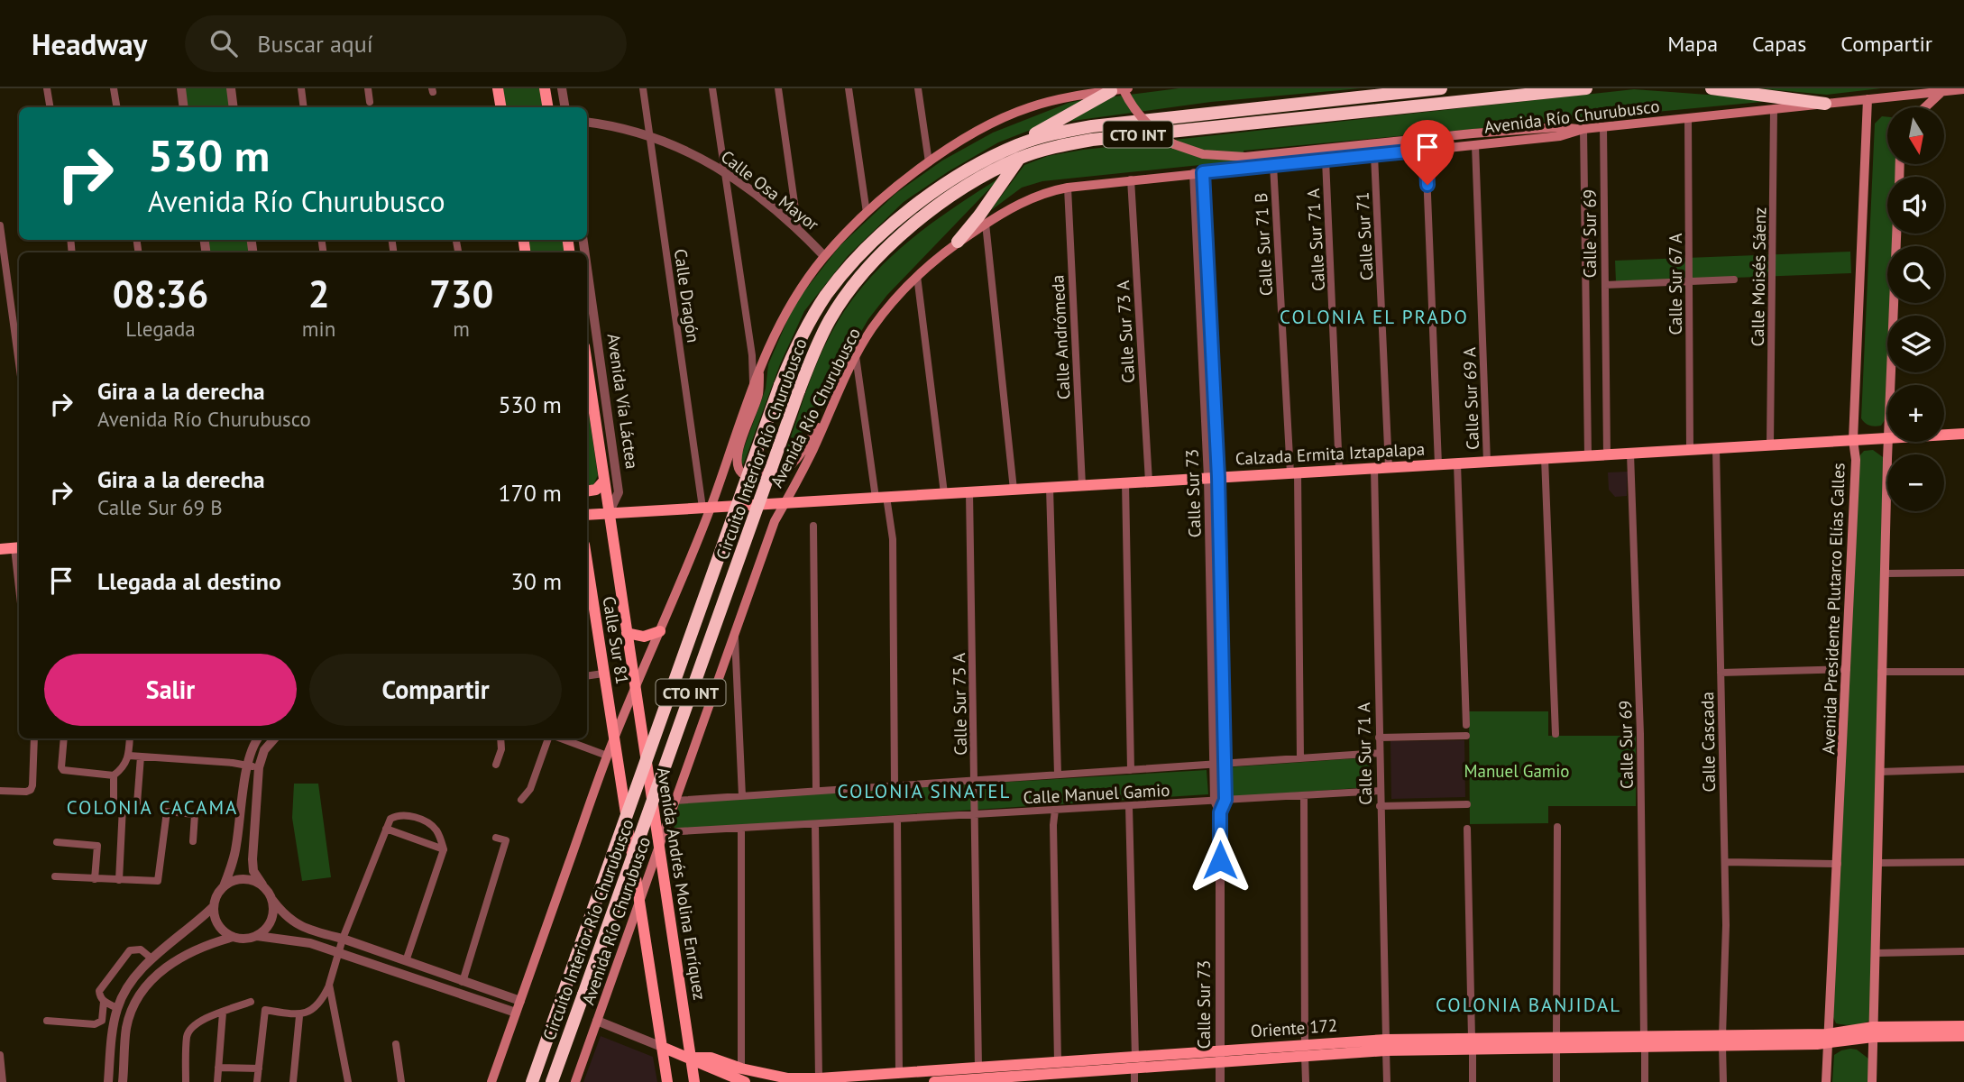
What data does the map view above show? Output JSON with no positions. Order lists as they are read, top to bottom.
{
  "streets": {
    "highway": ["CTO INT", "Circuito Interior Río Churubusco"],
    "main road": [
      "Avenida Río Churubusco",
      "Avenida Vía Láctea",
      "Calzada Ermita Iztapalapa",
      "Avenida Presidente Plutarco Elías Calles",
      "Calle Sur 81",
      "Avenida Andrés Molina Enríquez",
      "Oriente 172"
    ],
    "street": [
      "Calle Osa Mayor",
      "Calle Sur 69",
      "Calle Sur 71",
      "Calle Sur 71 A",
      "Calle Sur 71 B",
      "Calle Moisés Sáenz",
      "Calle Sur 67 A",
      "Calle Dragón",
      "Calle Sur 73 A",
      "Calle Andrómeda",
      "Calle Sur 69 A",
      "Calle Sur 73",
      "Calle Sur 75 A",
      "Calle Cascada",
      "Calle Manuel Gamio"
    ]
  },
  "crossings": [
    ["Avenida Río Churubusco", "Calle Sur 69"],
    ["Avenida Río Churubusco", "Calle Sur 71"],
    ["Avenida Río Churubusco", "Calle Sur 71 A"],
    ["Avenida Río Churubusco", "Calle Sur 71 B"],
    ["Avenida Río Churubusco", "Calle Moisés Sáenz"],
    ["Avenida Río Churubusco", "Calle Sur 67 A"],
    ["Avenida Río Churubusco", "Calle Sur 73 A"],
    ["Avenida Río Churubusco", "Calle Andrómeda"],
    ["Avenida Río Churubusco", "Calle Sur 69 A"],
    ["Avenida Río Churubusco", "Calzada Ermita Iztapalapa"],
    ["Avenida Río Churubusco", "Calle Sur 73"],
    ["Avenida Río Churubusco", "Avenida Presidente Plutarco Elías Calles"],
    ["Avenida Río Churubusco", "Calle Manuel Gamio"],
    ["Avenida Río Churubusco", "Avenida Andrés Molina Enríquez"],
    ["CTO INT", "Calle Osa Mayor"],
    ["CTO INT", "Calle Dragón"],
    ["CTO INT", "Calzada Ermita Iztapalapa"],
    ["CTO INT", "Calle Sur 81"],
    ["CTO INT", "Avenida Andrés Molina Enríquez"],
    ["Calle Osa Mayor", "Calle Dragón"],
    ["Calle Sur 69", "Calzada Ermita Iztapalapa"],
    ["Calle Sur 69", "Oriente 172"],
    ["Calle Sur 71", "Calzada Ermita Iztapalapa"],
    ["Calle Sur 71 A", "Calzada Ermita Iztapalapa"],
    ["Calle Sur 71 A", "Calle Manuel Gamio"],
    ["Calle Sur 71 A", "Oriente 172"],
    ["Calle Sur 71 B", "Calzada Ermita Iztapalapa"],
    ["Calle Sur 71 B", "Calle Manuel Gamio"],
    ["Calle Moisés Sáenz", "Calzada Ermita Iztapalapa"],
    ["Calle Sur 67 A", "Calzada Ermita Iztapalapa"],
    ["Calle Dragón", "Calzada Ermita Iztapalapa"],
    ["Calle Sur 73 A", "Calzada Ermita Iztapalapa"],
    ["Calle Andrómeda", "Calzada Ermita Iztapalapa"],
    ["Calle Sur 69 A", "Calzada Ermita Iztapalapa"],
    ["Avenida Vía Láctea", "Calzada Ermita Iztapalapa"],
    ["Avenida Vía Láctea", "Calle Sur 81"],
    ["Calzada Ermita Iztapalapa", "Calle Sur 73"],
    ["Calzada Ermita Iztapalapa", "Avenida Presidente Plutarco Elías Calles"],
    ["Calzada Ermita Iztapalapa", "Calle Sur 81"],
    ["Calzada Ermita Iztapalapa", "Calle Sur 75 A"],
    ["Calzada Ermita Iztapalapa", "Calle Cascada"],
    ["Calle Sur 73", "Calle Manuel Gamio"],
    ["Calle Sur 73", "Oriente 172"],
    ["Avenida Presidente Plutarco Elías Calles", "Oriente 172"],
    ["Calle Sur 81", "Avenida Andrés Molina Enríquez"],
    ["Calle Sur 75 A", "Calle Manuel Gamio"],
    ["Calle Sur 75 A", "Oriente 172"],
    ["Calle Cascada", "Oriente 172"],
    ["Avenida Andrés Molina Enríquez", "Oriente 172"]
  ],
  "districts": [
    "COLONIA EL PRADO",
    "COLONIA SINATEL",
    "COLONIA CACAMA",
    "COLONIA BANJIDAL"
  ],
  "parks": ["Manuel Gamio"],
  "north": "bottom",
  "page": {
    "header": "Headway",
    "search": "Buscar aquí",
    "nav": ["Mapa", "Capas", "Compartir"],
    "map_buttons": ["+", "−"],
    "turn": ["530 m", "Avenida Río Churubusco"],
    "eta": [
      "08:36",
      "Llegada",
      "2",
      "min",
      "730",
      "m"
    ],
    "list": [
      {
        "name": "Gira a la derecha",
        "note": "Avenida Río Churubusco",
        "value": "530 m"
      },
      {
        "name": "Gira a la derecha",
        "note": "Calle Sur 69 B",
        "value": "170 m"
      },
      {
        "name": "Llegada al destino",
        "value": "30 m"
      }
    ],
    "buttons": ["Salir", "Compartir"]
  }
}
